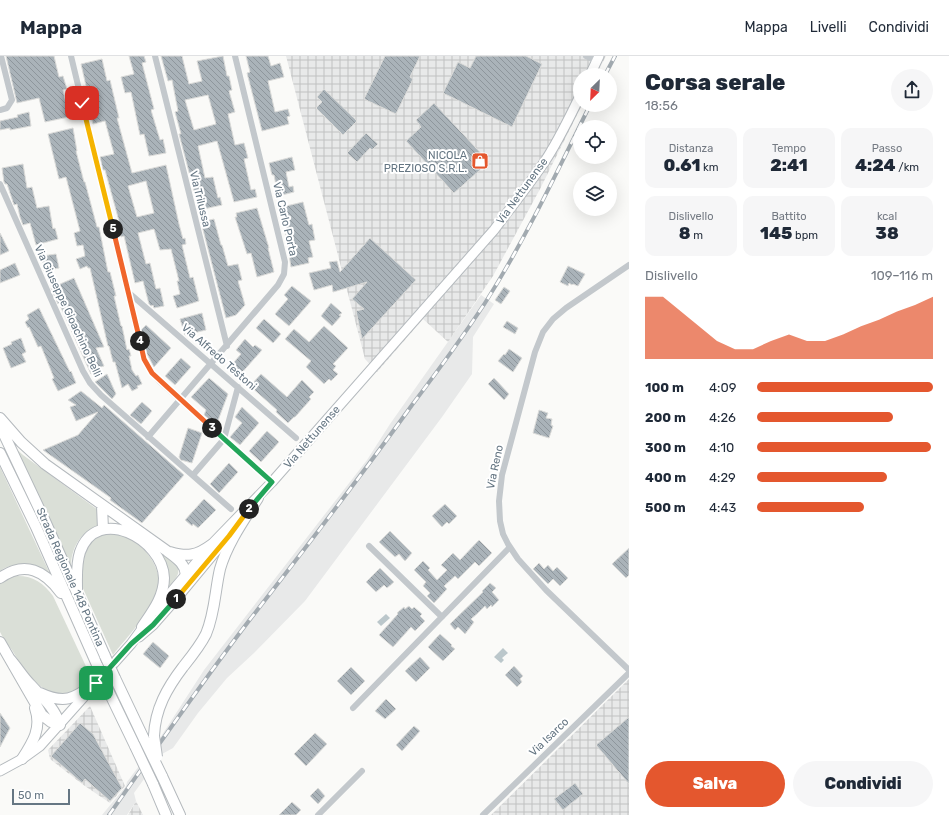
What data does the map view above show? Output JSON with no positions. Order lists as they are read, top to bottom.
{
  "streets": {
    "highway": ["Strada Regionale 148 Pontina"],
    "main road": ["Via Nettunense"],
    "street": [
      "Via Trilussa",
      "Via Carlo Porta",
      "Via Giuseppe Gioachino Belli",
      "Via Alfredo Testoni",
      "Via Reno",
      "Via Isarco"
    ]
  },
  "crossings": [
    ["Via Trilussa", "Via Carlo Porta"],
    ["Via Carlo Porta", "Via Giuseppe Gioachino Belli"],
    ["Via Carlo Porta", "Via Alfredo Testoni"]
  ],
  "places": {
    "shop": ["NICOLA PREZIOSO S.R.L."]
  },
  "scale_bar": "50 m",
  "north": "bottom left",
  "page": {
    "header": "Mappa",
    "nav": ["Mappa", "Livelli", "Condividi"],
    "heading": ["Corsa serale", "18:56"],
    "stats": [
      ["Distanza", "0.61 km"],
      ["Tempo", "2:41"],
      ["Passo", "4:24 /km"],
      ["Dislivello", "8 m"],
      ["Battito", "145 bpm"],
      ["kcal", "38"]
    ],
    "pins": [
      "5",
      "4",
      "3",
      "2",
      "1"
    ],
    "chart": ["Dislivello", "109–116 m"],
    "list": [
      {
        "name": "100 m",
        "note": "4:09"
      },
      {
        "name": "200 m",
        "note": "4:26"
      },
      {
        "name": "300 m",
        "note": "4:10"
      },
      {
        "name": "400 m",
        "note": "4:29"
      },
      {
        "name": "500 m",
        "note": "4:43"
      }
    ],
    "buttons": ["Salva", "Condividi"],
    "scale": "50 m"
  }
}
